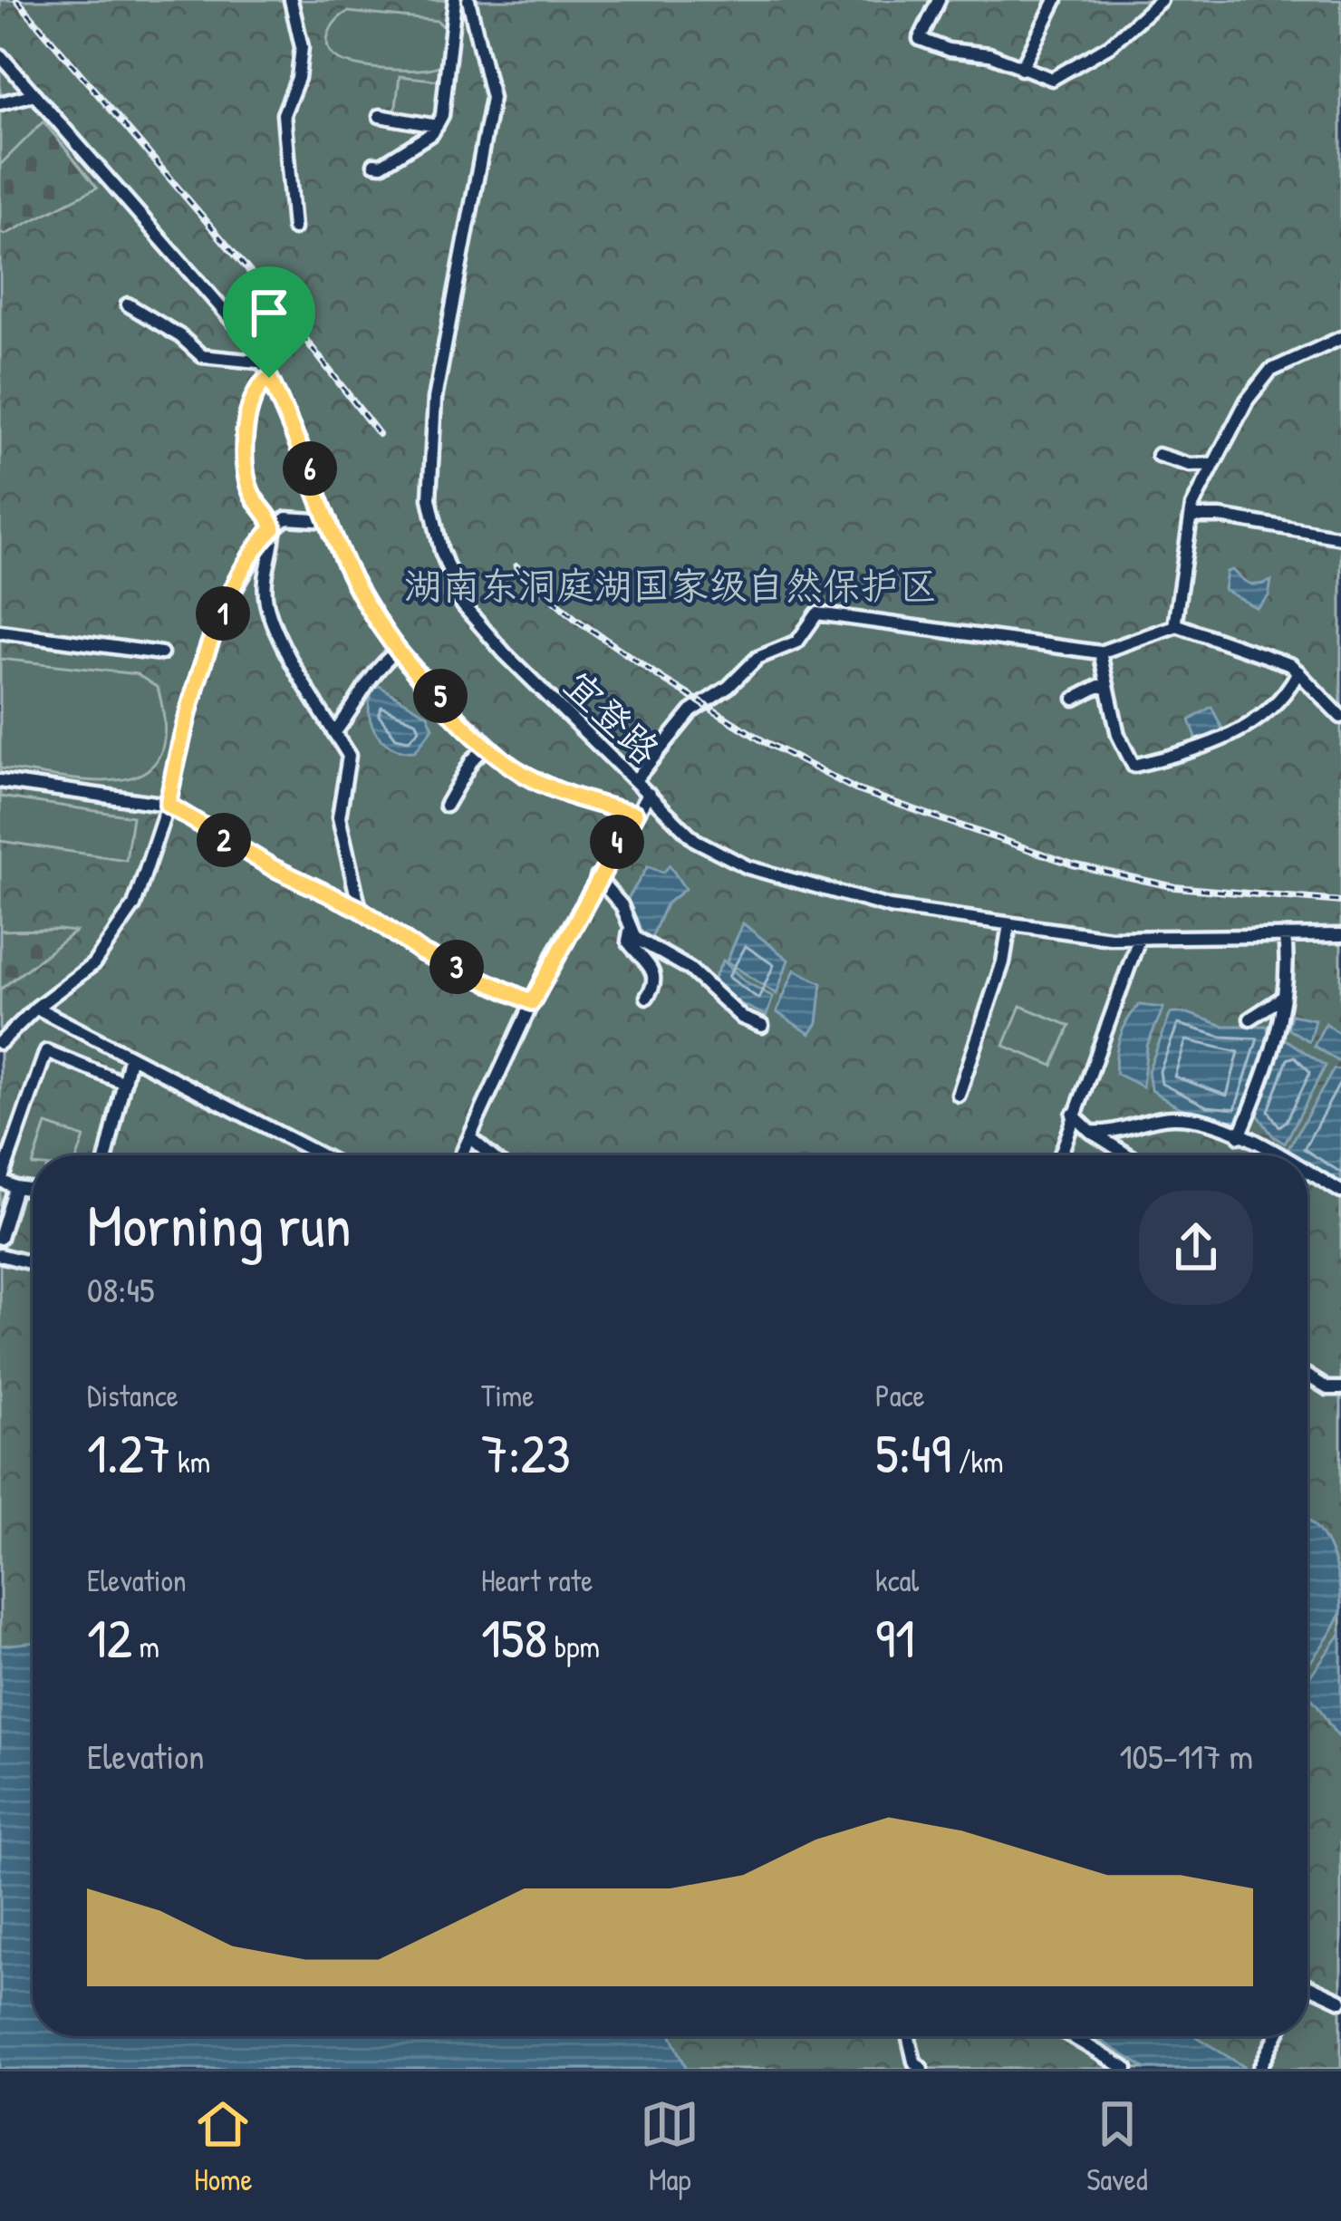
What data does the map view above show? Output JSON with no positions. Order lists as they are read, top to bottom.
{
  "streets": {
    "street": ["宜登路"]
  },
  "parks": ["湖南东洞庭湖国家级自然保护区"],
  "page": {
    "pins": [
      "6",
      "1",
      "5",
      "2",
      "4",
      "3"
    ],
    "heading": ["Morning run", "08:45"],
    "stats": [
      ["Distance", "1.27 km"],
      ["Time", "7:23"],
      ["Pace", "5:49 /km"],
      ["Elevation", "12 m"],
      ["Heart rate", "158 bpm"],
      ["kcal", "91"]
    ],
    "chart": ["Elevation", "105–117 m"],
    "tabs": ["Home", "Map", "Saved"]
  }
}
